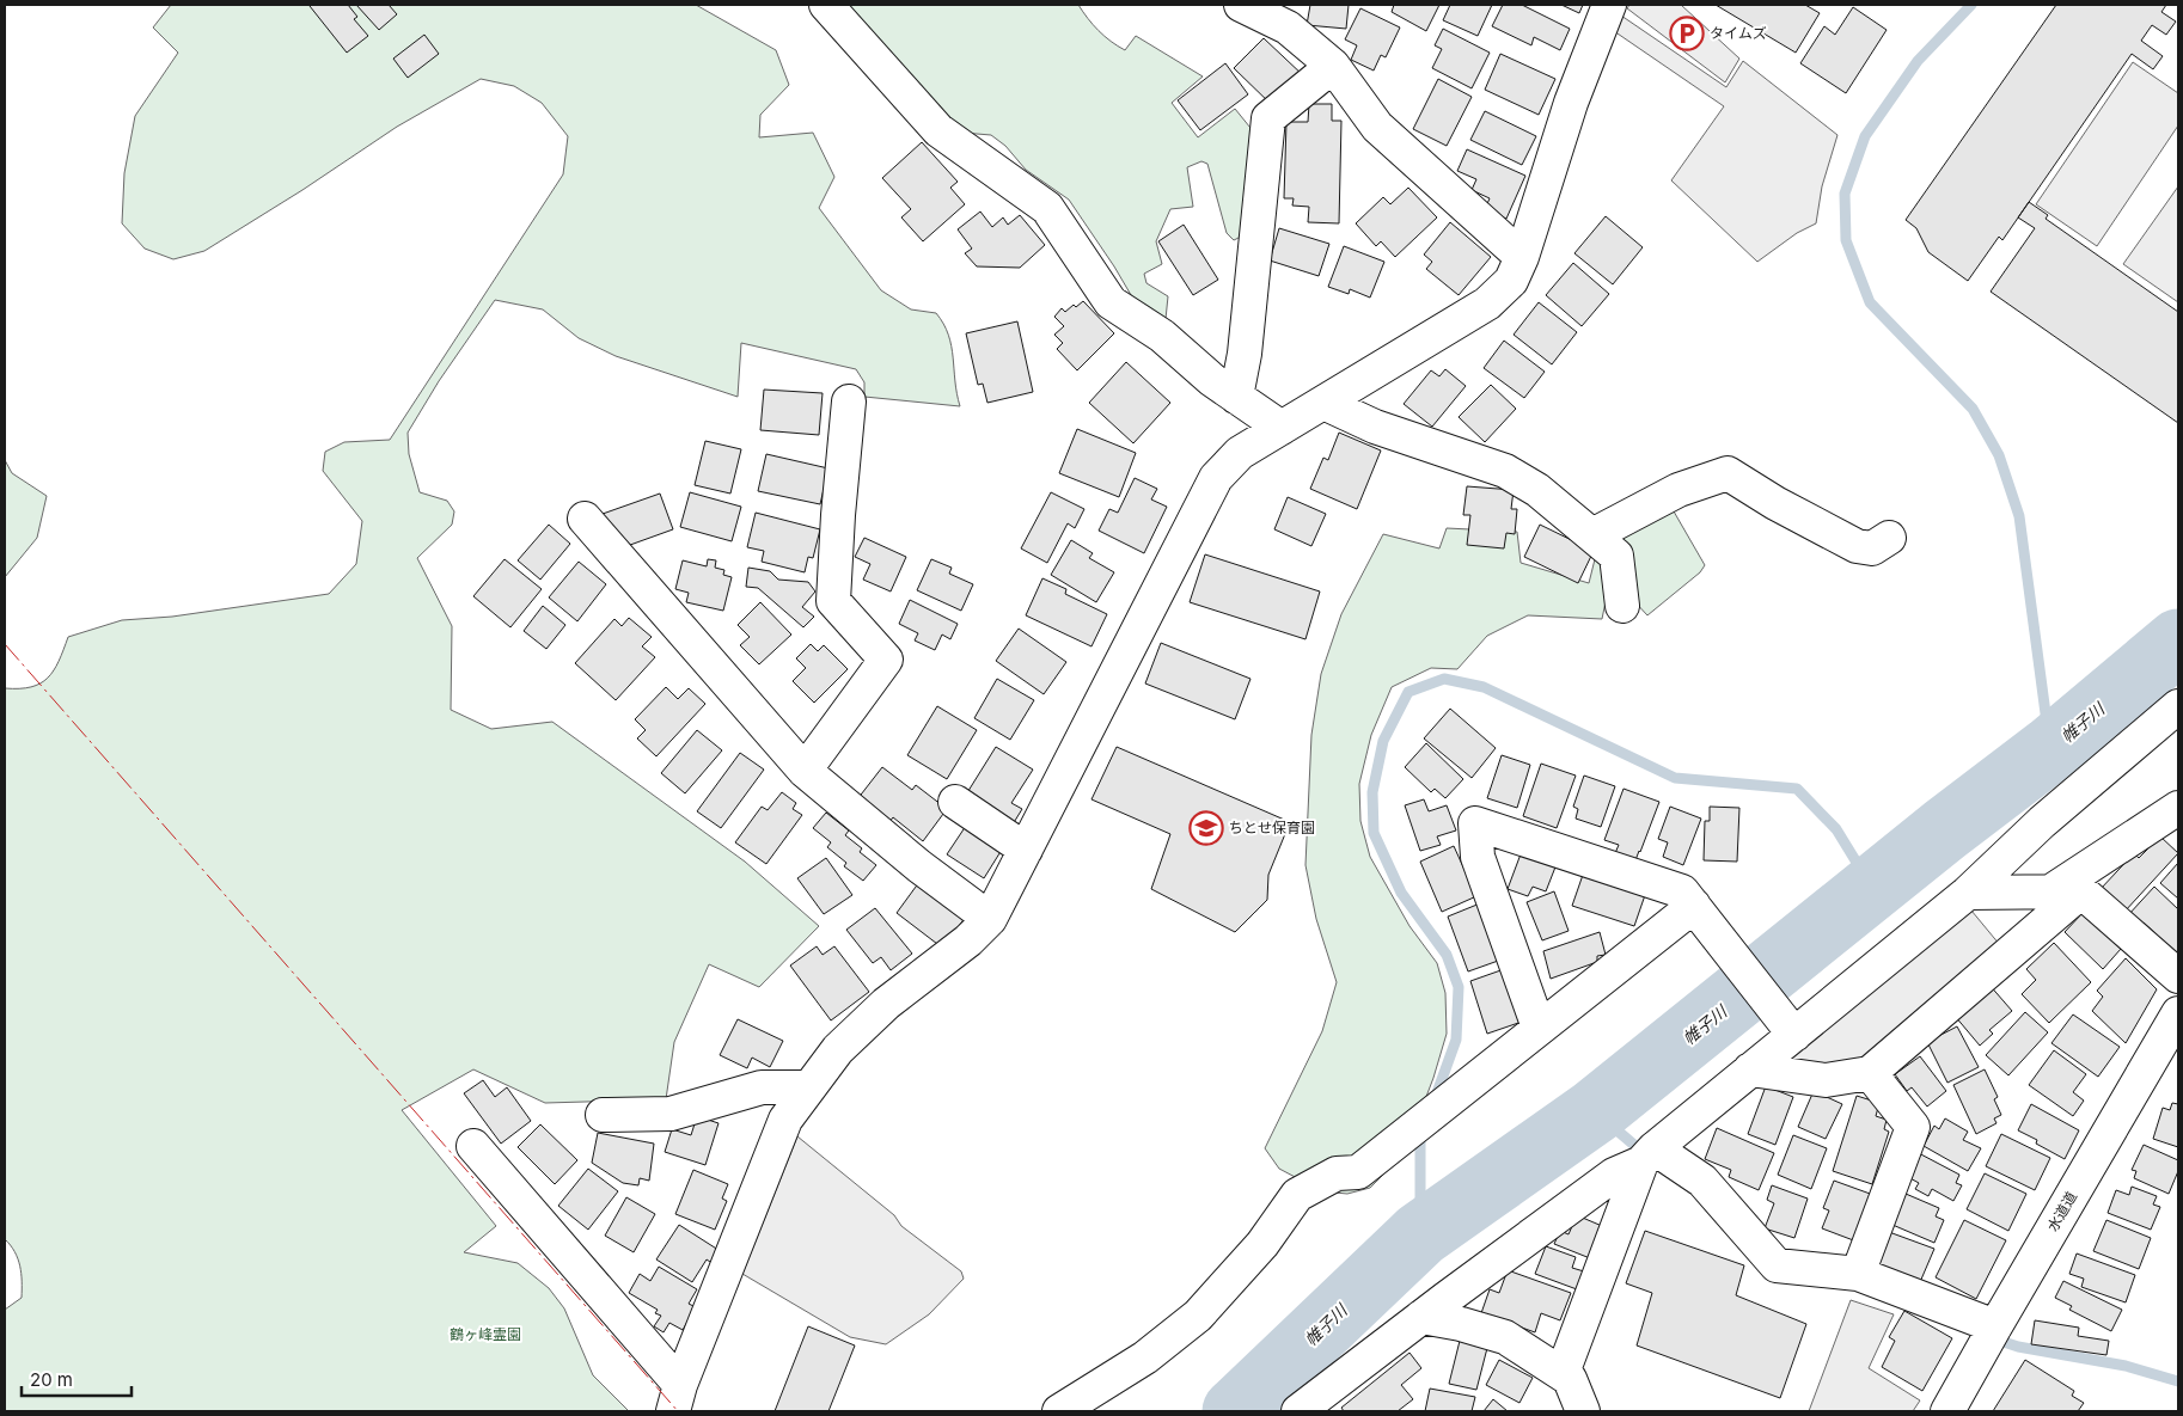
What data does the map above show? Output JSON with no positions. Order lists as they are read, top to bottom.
{
  "streets": {
    "street": ["水道道"]
  },
  "water": ["帷子川"],
  "parks": ["鶴ヶ峰霊園"],
  "places": {
    "parking": ["タイムズ"],
    "school or university": ["ちとせ保育園"]
  },
  "scale_bar": "20 m"
}
